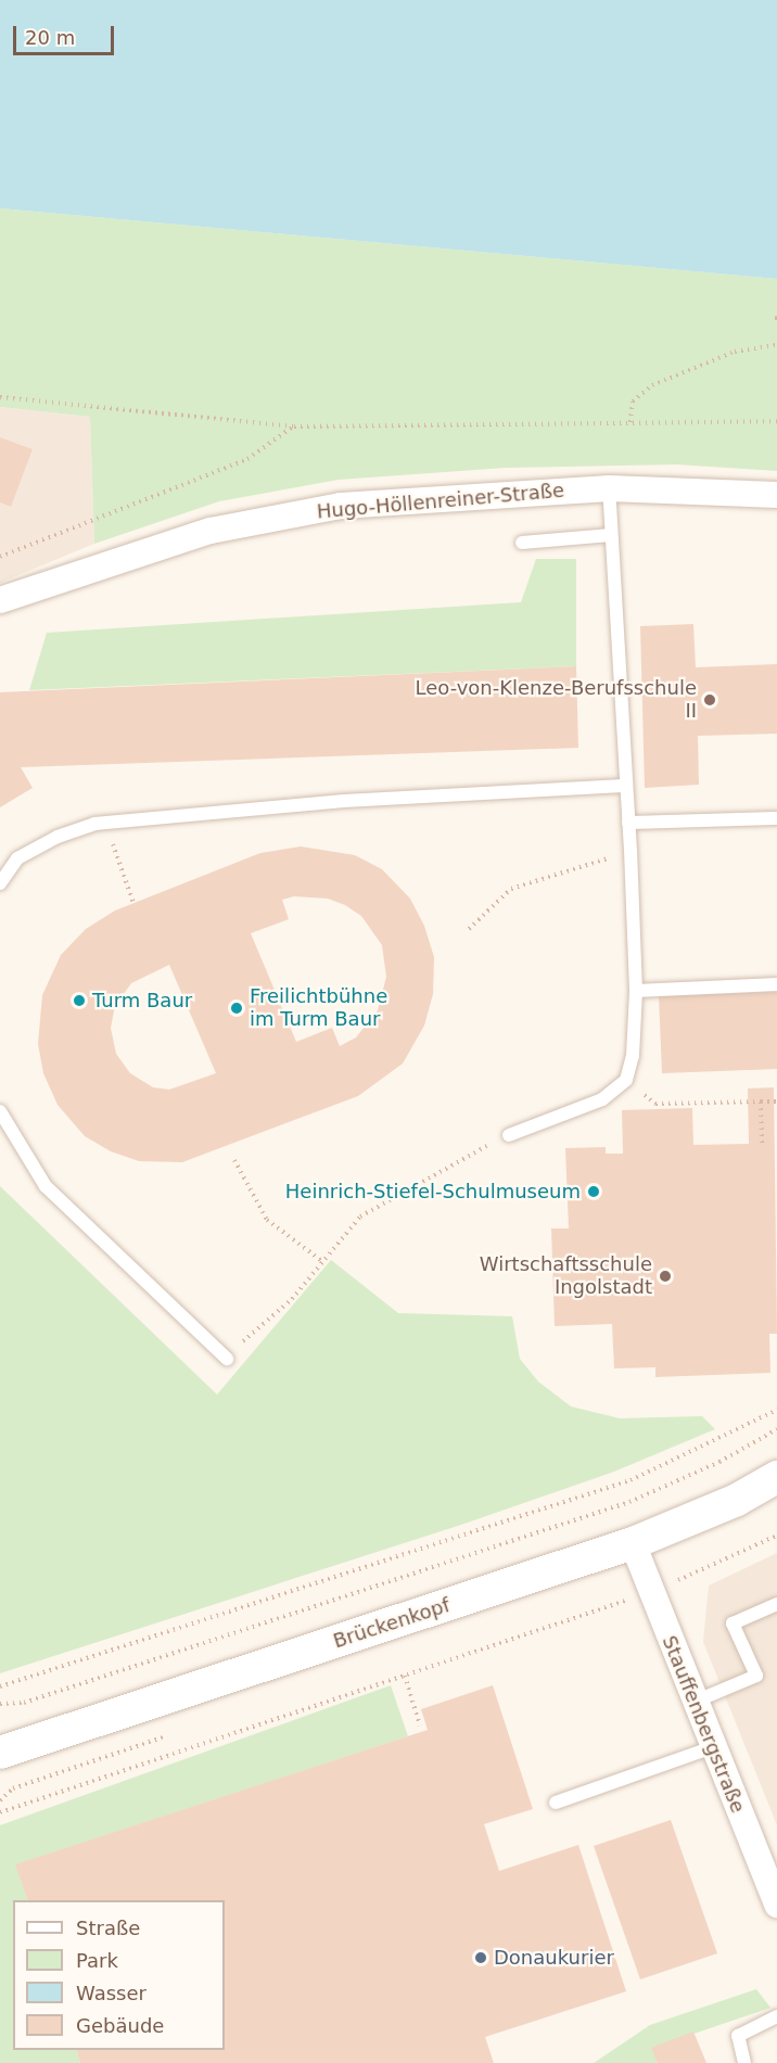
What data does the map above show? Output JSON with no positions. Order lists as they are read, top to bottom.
{
  "streets": {
    "street": ["Hugo-Höllenreiner-Straße", "Brückenkopf", "Stauffenbergstraße"]
  },
  "crossings": [
    ["Brückenkopf", "Stauffenbergstraße"]
  ],
  "places": [
    "Leo-von-Klenze-Berufsschule II",
    "Turm Baur",
    "Freilichtbühne im Turm Baur",
    "Heinrich-Stiefel-Schulmuseum",
    "Wirtschaftsschule Ingolstadt",
    "Donaukurier"
  ],
  "legend": [
    "Straße",
    "Park",
    "Wasser",
    "Gebäude"
  ],
  "scale_bar": "20 m"
}
